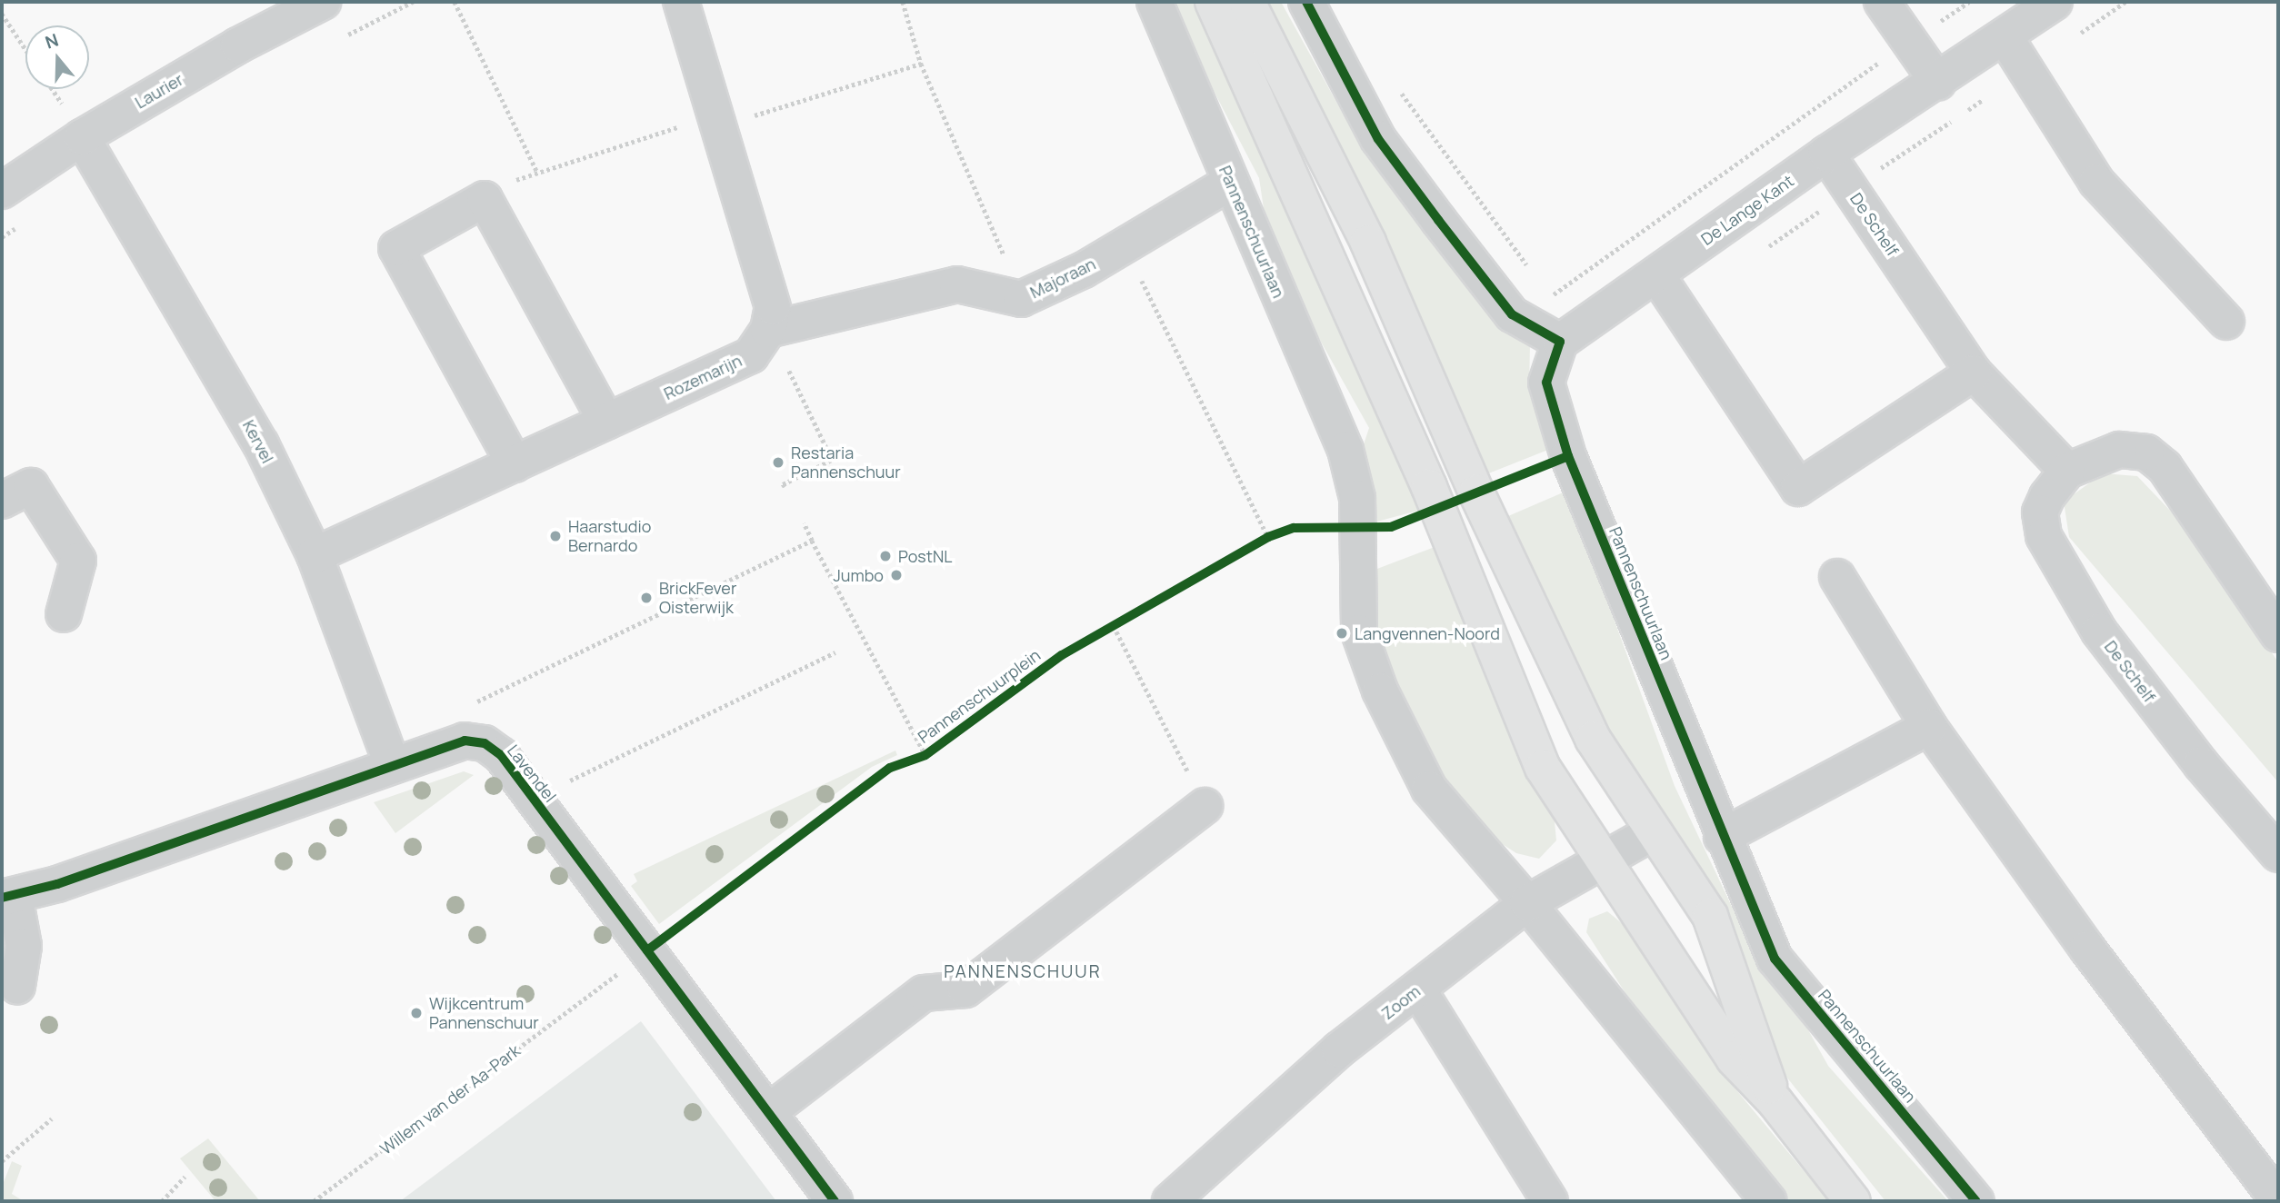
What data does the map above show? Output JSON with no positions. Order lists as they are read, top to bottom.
{
  "streets": {
    "street": [
      "Laurier",
      "De Lange Kant",
      "De Schelf",
      "Pannenschuurlaan",
      "Majoraan",
      "Rozemarijn",
      "Kervel",
      "Lavendel",
      "Zoom"
    ],
    "path": ["Willem van der Aa-Park"],
    "cycle path": ["Pannenschuurplein"]
  },
  "crossings": [
    ["Laurier", "Kervel"],
    ["De Lange Kant", "De Schelf"],
    ["De Lange Kant", "Pannenschuurlaan"],
    ["Pannenschuurlaan", "Majoraan"],
    ["Pannenschuurlaan", "Zoom"],
    ["Majoraan", "Rozemarijn"],
    ["Rozemarijn", "Kervel"],
    ["Lavendel", "Willem van der Aa-Park"]
  ],
  "districts": ["PANNENSCHUUR"],
  "places": [
    "Restaria Pannenschuur",
    "Haarstudio Bernardo",
    "PostNL",
    "Jumbo",
    "BrickFever Oisterwijk",
    "Langvennen-Noord",
    "Wijkcentrum Pannenschuur"
  ],
  "north": "top"
}
